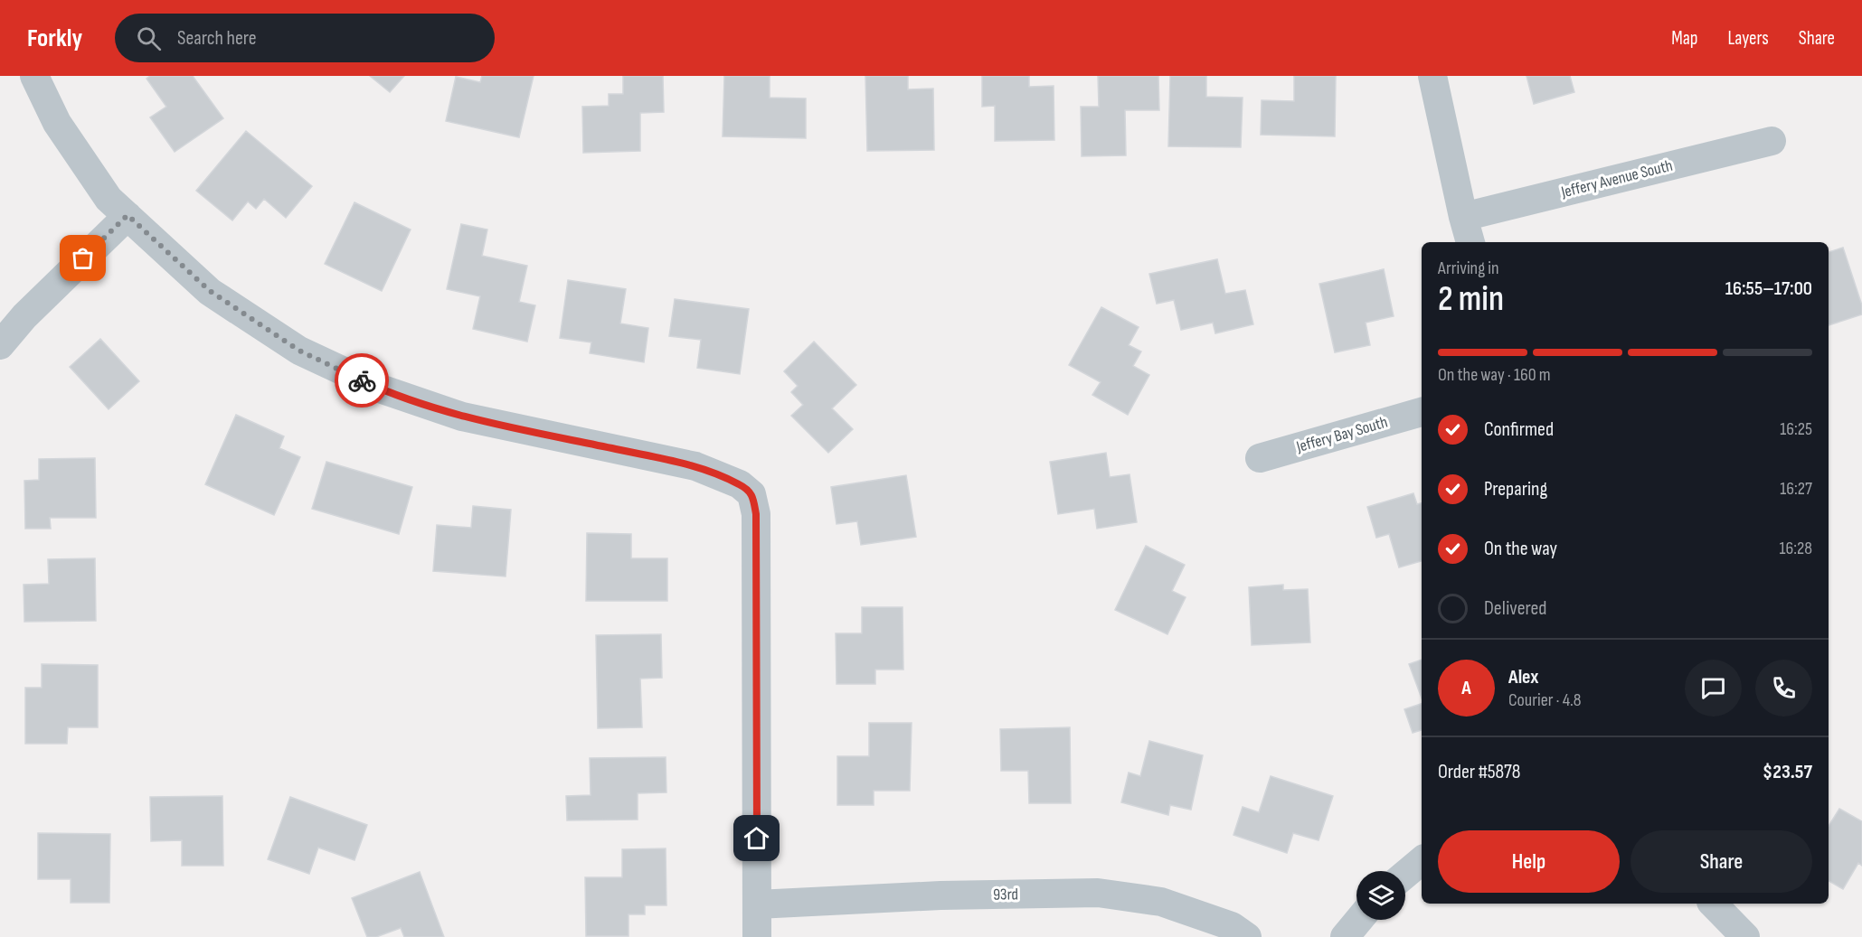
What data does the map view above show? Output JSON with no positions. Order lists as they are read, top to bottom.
{
  "streets": {
    "street": ["Jeffery Avenue South", "Jeffery Bay South", "93rd"]
  },
  "page": {
    "header": "Forkly",
    "search": "Search here",
    "nav": ["Map", "Layers", "Share"],
    "heading": ["2 min", "Arriving in", "16:55–17:00"],
    "panel": [
      "Alex",
      "Courier · 4.8",
      "Order #5878",
      "$23.57"
    ],
    "bar": "On the way · 160 m",
    "list": [
      ["Confirmed", "16:25"],
      ["Preparing", "16:27"],
      ["On the way", "16:28"],
      "Delivered"
    ],
    "round": "A",
    "buttons": ["Help", "Share"]
  }
}
